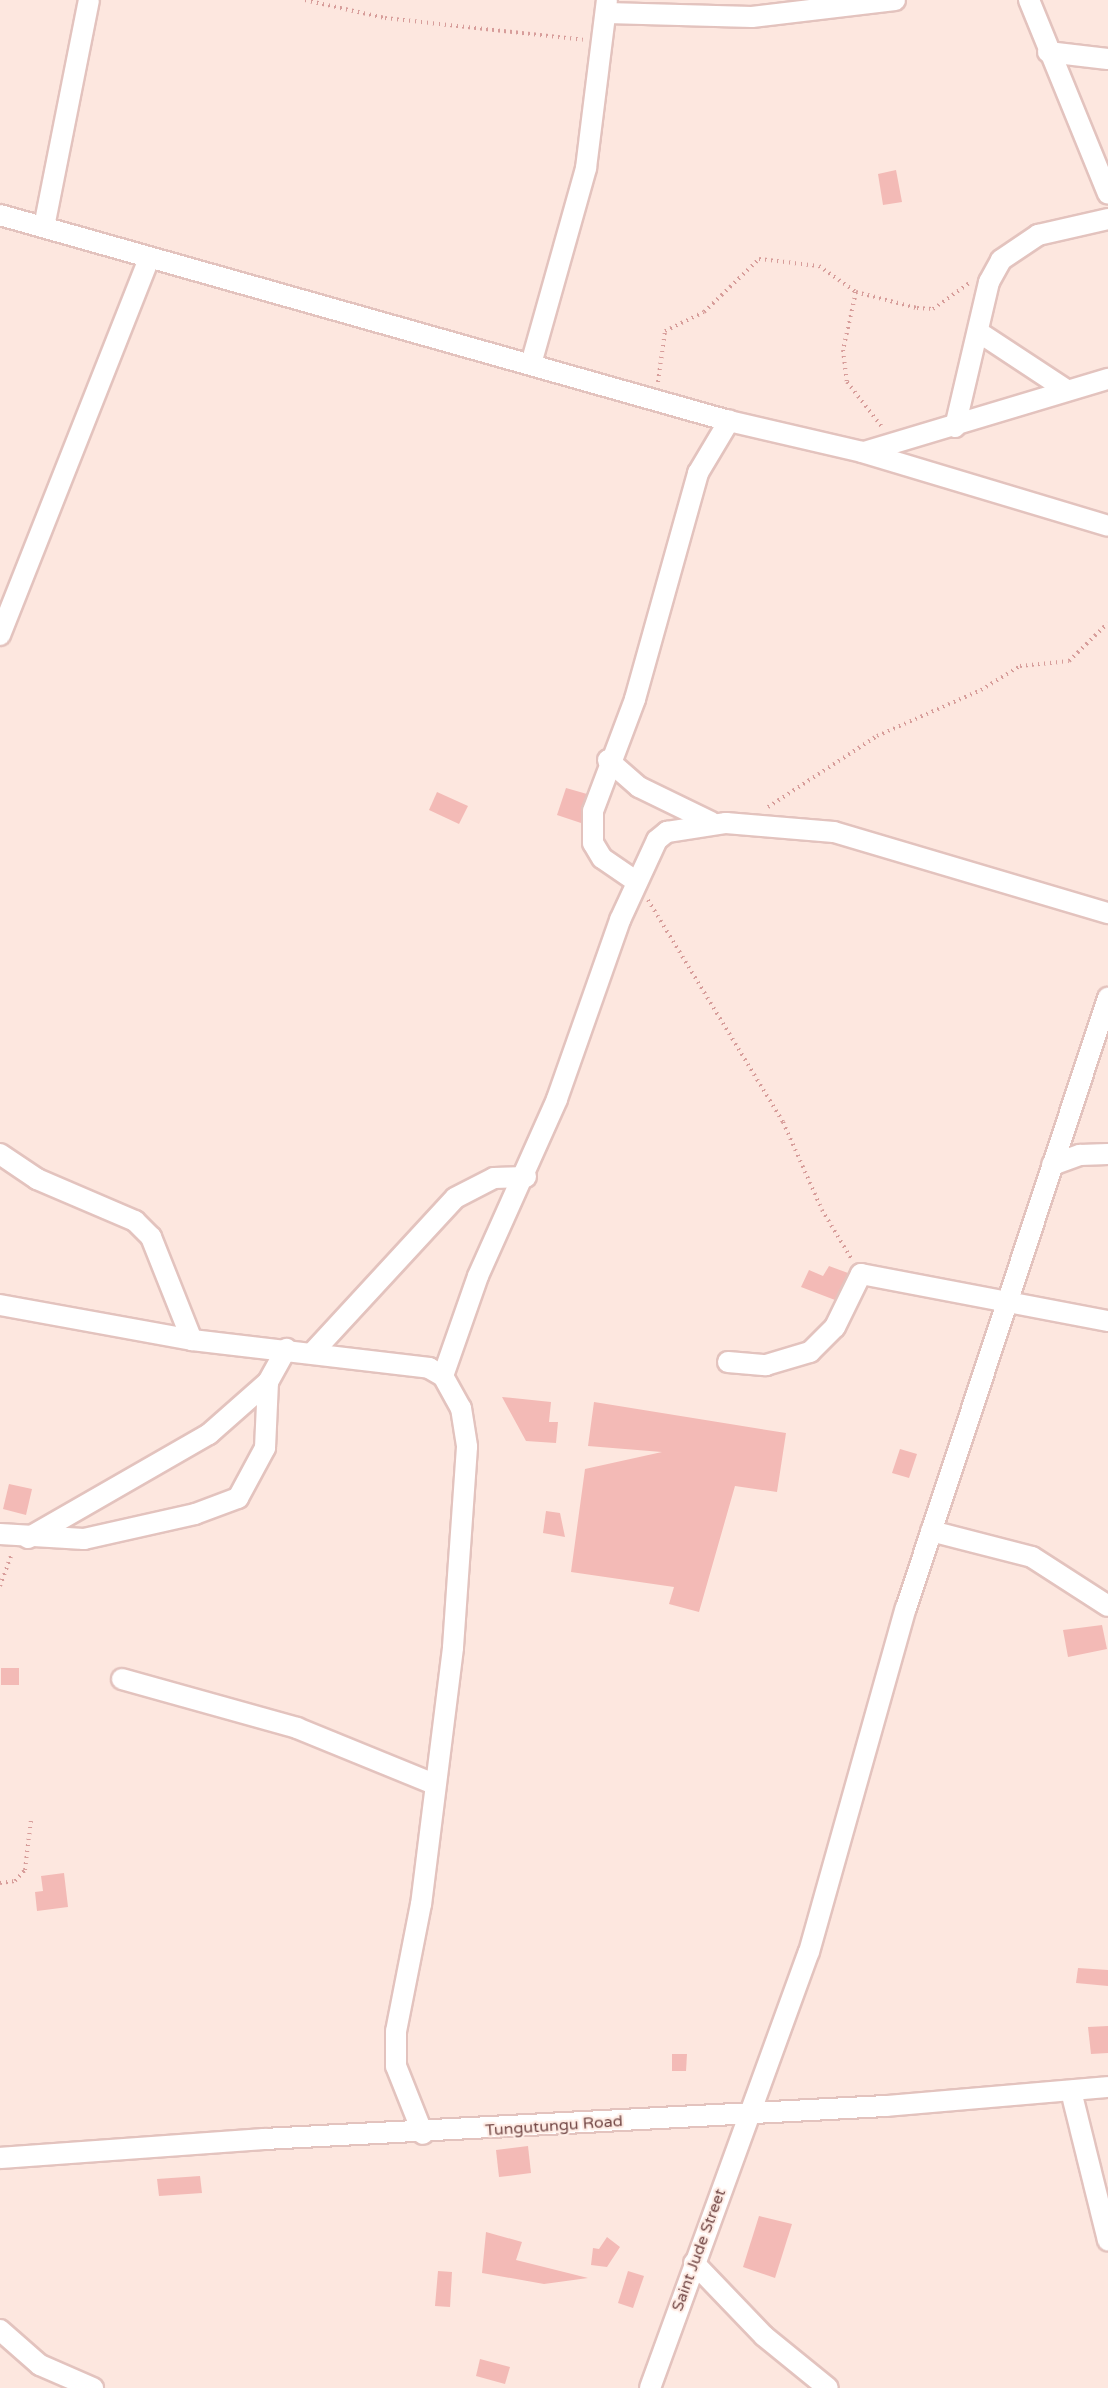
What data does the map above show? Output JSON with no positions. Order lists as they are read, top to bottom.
{
  "streets": {
    "street": ["Tungutungu Road", "Saint Jude Street"]
  },
  "crossings": [
    ["Tungutungu Road", "Saint Jude Street"]
  ]
}
